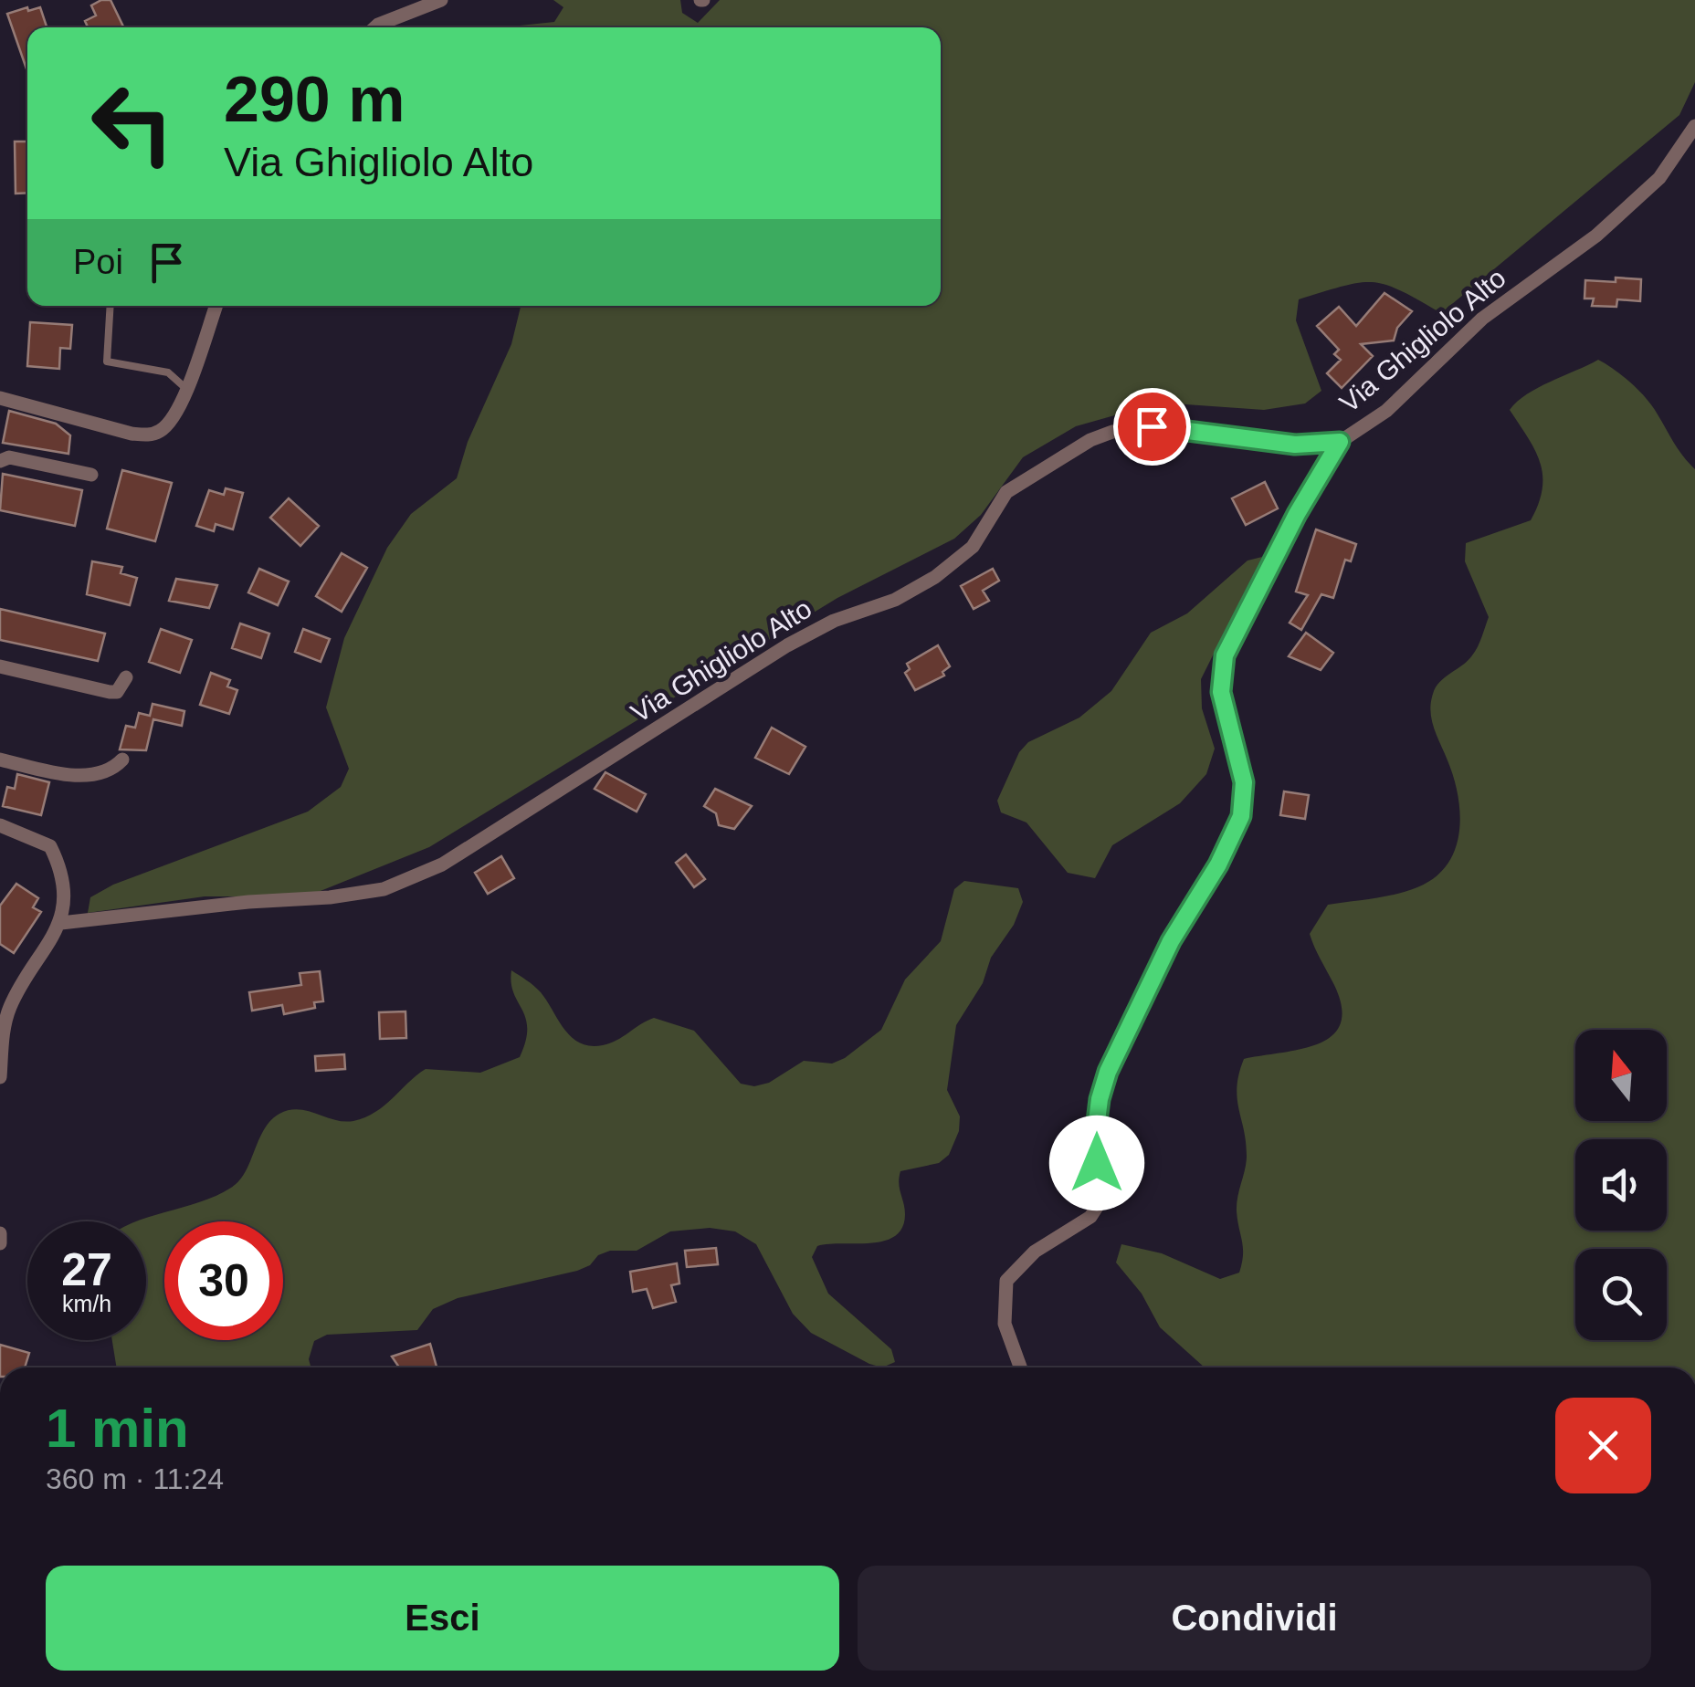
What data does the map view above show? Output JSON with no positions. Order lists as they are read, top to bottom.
{
  "streets": {
    "street": ["Via Ghigliolo Alto"]
  },
  "north": "top",
  "page": {
    "turn": ["290 m", "Via Ghigliolo Alto"],
    "then": "Poi",
    "speed": "27 km/h",
    "limit": "30",
    "heading": ["1 min", "360 m · 11:24"],
    "buttons": ["Esci", "Condividi"]
  }
}
